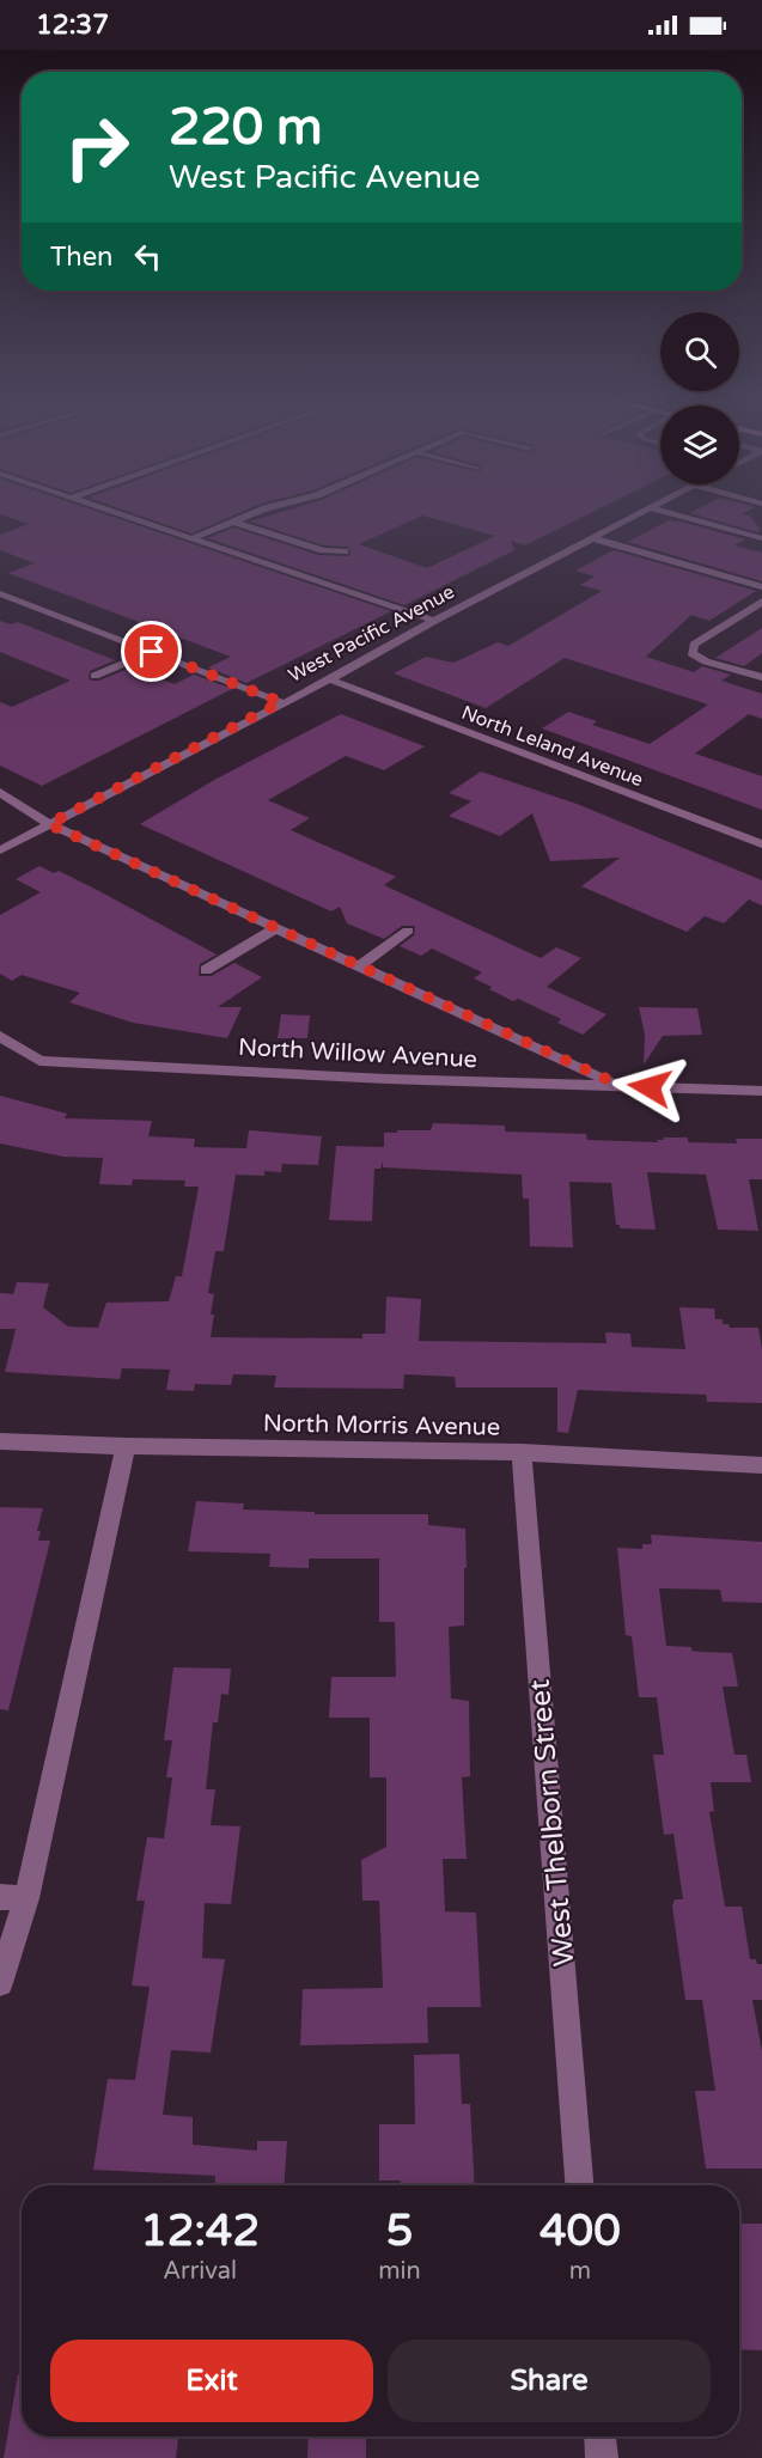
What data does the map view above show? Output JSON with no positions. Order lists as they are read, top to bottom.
{
  "streets": {
    "street": [
      "West Pacific Avenue",
      "North Leland Avenue",
      "North Willow Avenue",
      "North Morris Avenue",
      "West Thelborn Street"
    ]
  },
  "crossings": [
    ["West Pacific Avenue", "North Leland Avenue"],
    ["North Morris Avenue", "West Thelborn Street"]
  ],
  "page": {
    "status": "12:37",
    "turn": ["220 m", "West Pacific Avenue"],
    "then": "Then",
    "eta": [
      "12:42",
      "Arrival",
      "5",
      "min",
      "400",
      "m"
    ],
    "buttons": ["Exit", "Share"]
  }
}
